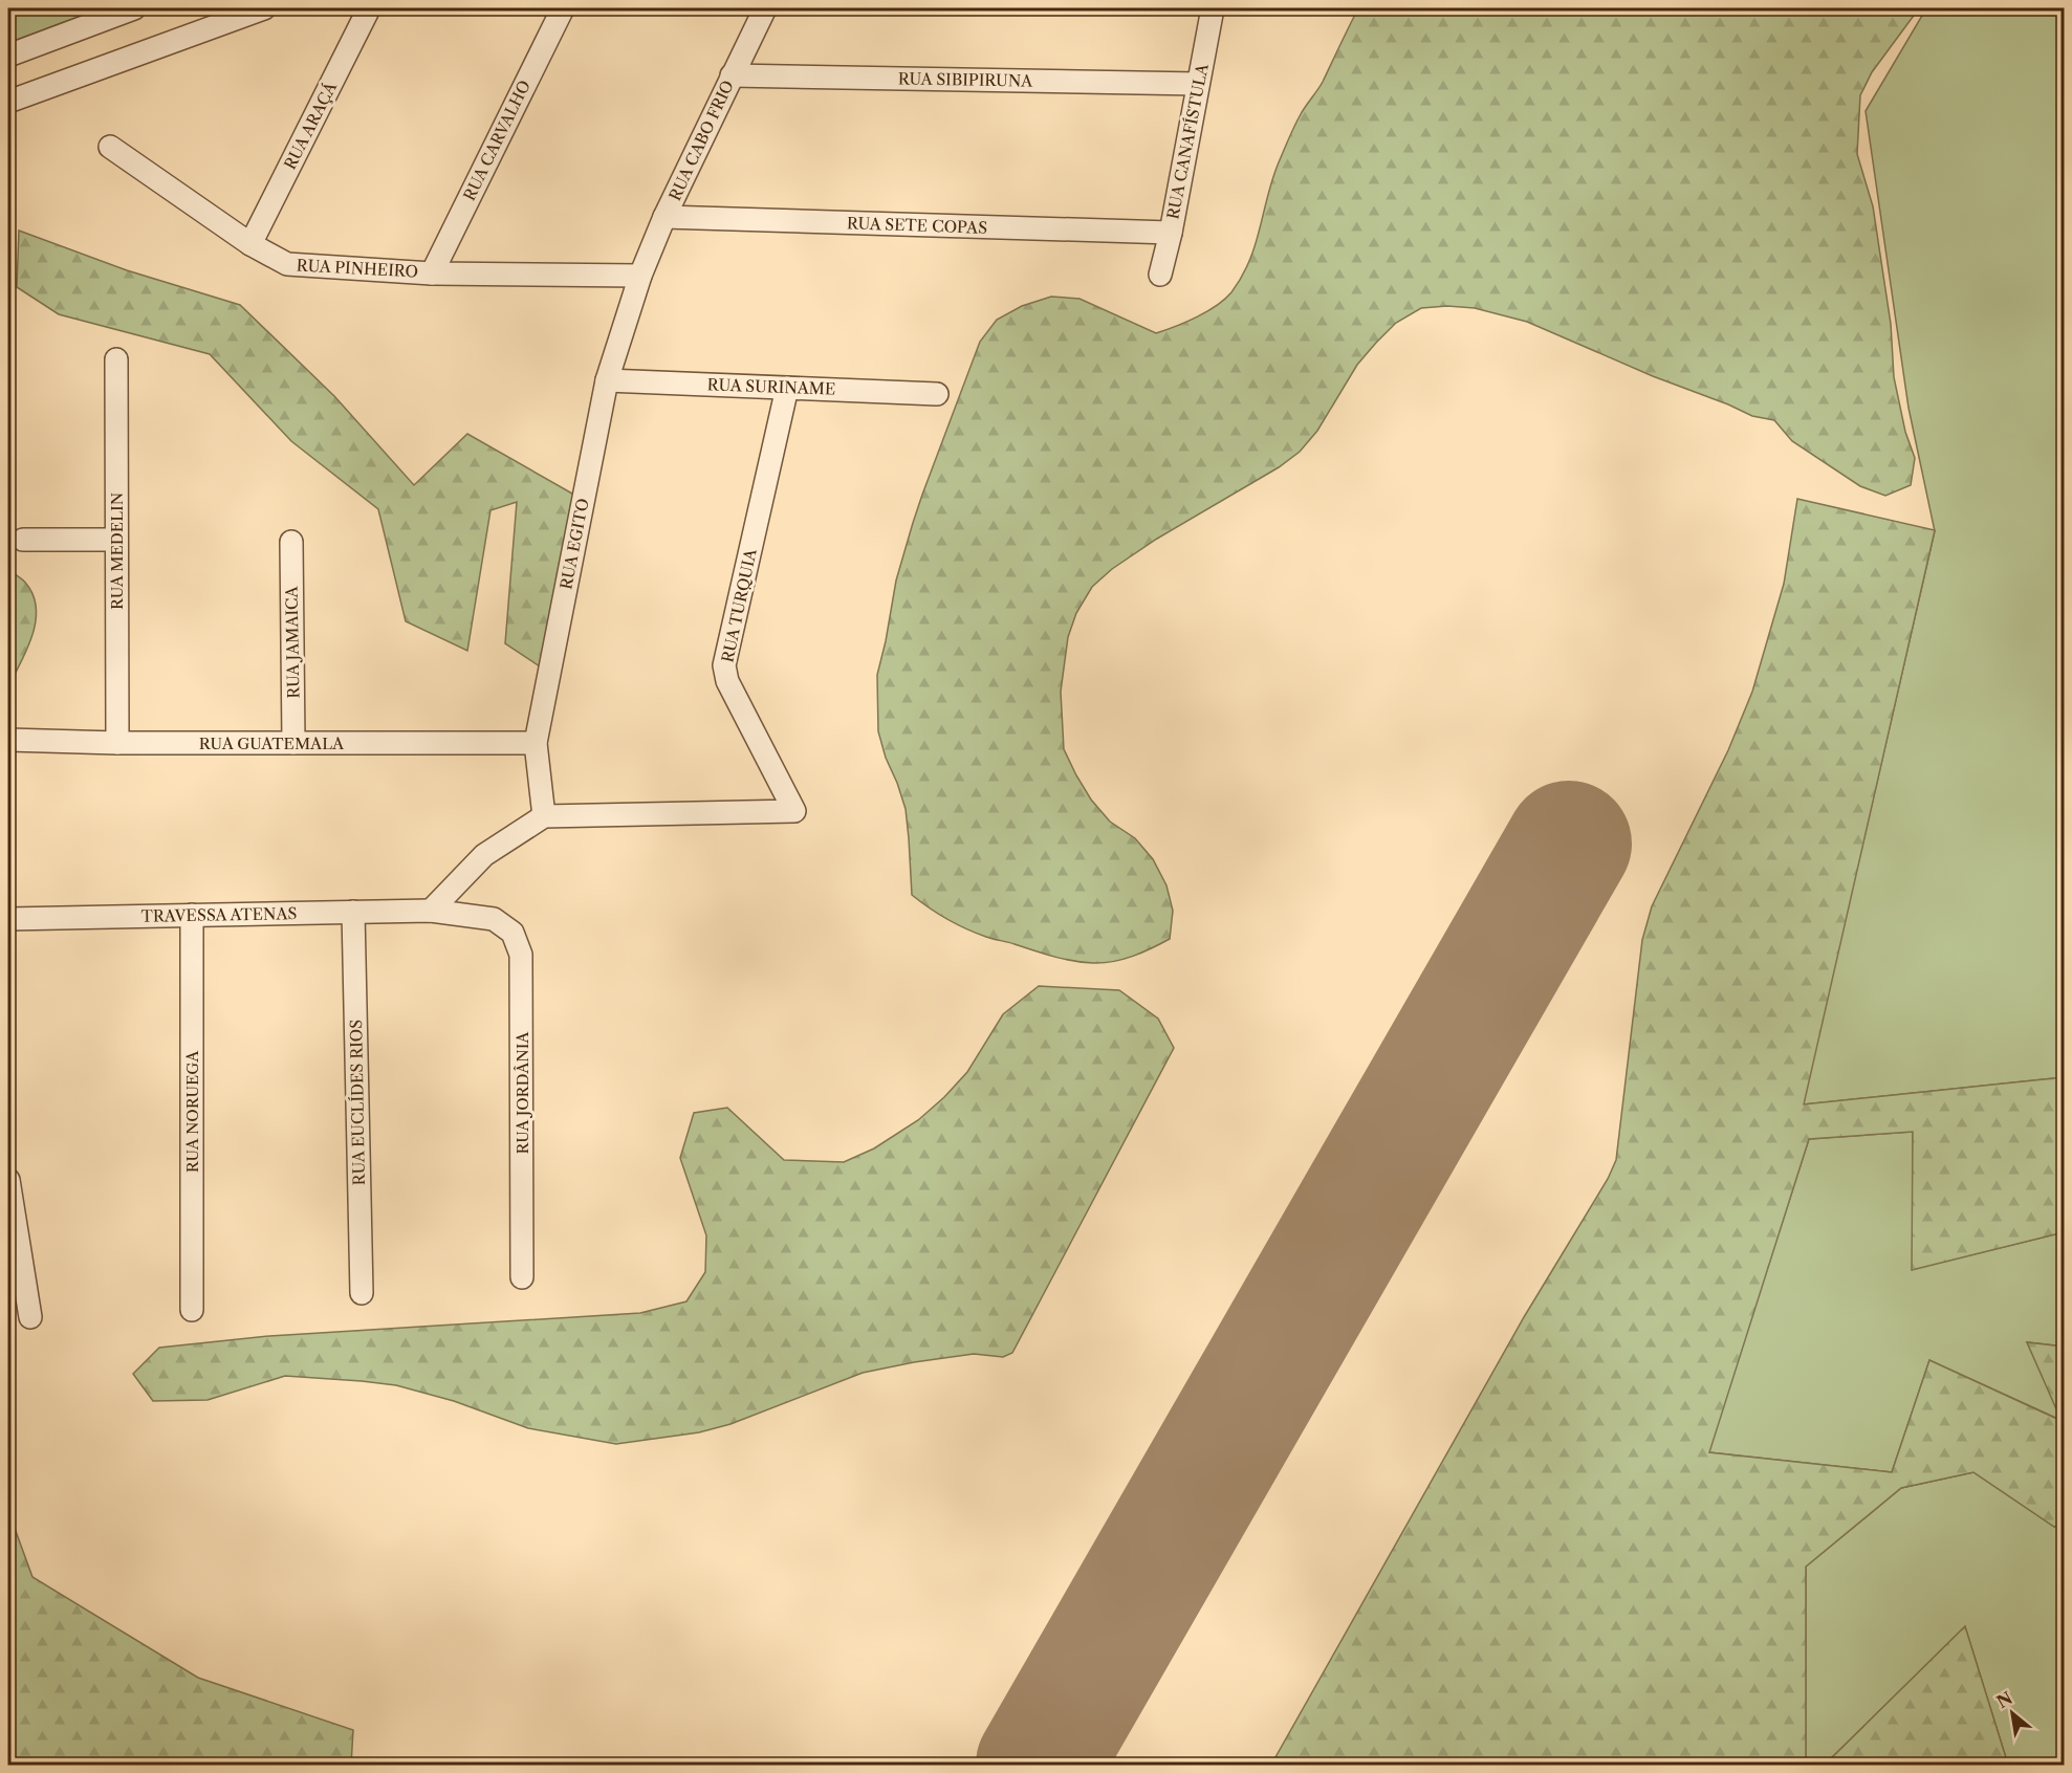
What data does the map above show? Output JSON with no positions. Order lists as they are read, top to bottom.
{
  "streets": {
    "street": [
      "RUA SIBIPIRUNA",
      "RUA ARAÇÁ",
      "RUA CARVALHO",
      "RUA CABO FRIO",
      "RUA CANAFÍSTULA",
      "RUA SETE COPAS",
      "RUA PINHEIRO",
      "RUA SURINAME",
      "RUA EGITO",
      "RUA MEDELIN",
      "RUA TURQUIA",
      "RUA JAMAICA",
      "RUA GUATEMALA",
      "TRAVESSA ATENAS",
      "RUA JORDÂNIA",
      "RUA EUCLÍDES RIOS",
      "RUA NORUEGA"
    ]
  },
  "crossings": [
    ["RUA SIBIPIRUNA", "RUA CABO FRIO"],
    ["RUA SIBIPIRUNA", "RUA CANAFÍSTULA"],
    ["RUA ARAÇÁ", "RUA PINHEIRO"],
    ["RUA CARVALHO", "RUA PINHEIRO"],
    ["RUA CABO FRIO", "RUA SETE COPAS"],
    ["RUA CABO FRIO", "RUA PINHEIRO"],
    ["RUA CABO FRIO", "RUA EGITO"],
    ["RUA CANAFÍSTULA", "RUA SETE COPAS"],
    ["RUA PINHEIRO", "RUA EGITO"],
    ["RUA SURINAME", "RUA EGITO"],
    ["RUA SURINAME", "RUA TURQUIA"],
    ["RUA EGITO", "RUA TURQUIA"],
    ["RUA EGITO", "RUA GUATEMALA"],
    ["RUA MEDELIN", "RUA GUATEMALA"],
    ["RUA JAMAICA", "RUA GUATEMALA"],
    ["TRAVESSA ATENAS", "RUA JORDÂNIA"],
    ["TRAVESSA ATENAS", "RUA EUCLÍDES RIOS"],
    ["TRAVESSA ATENAS", "RUA NORUEGA"]
  ],
  "north": "top left"
}
